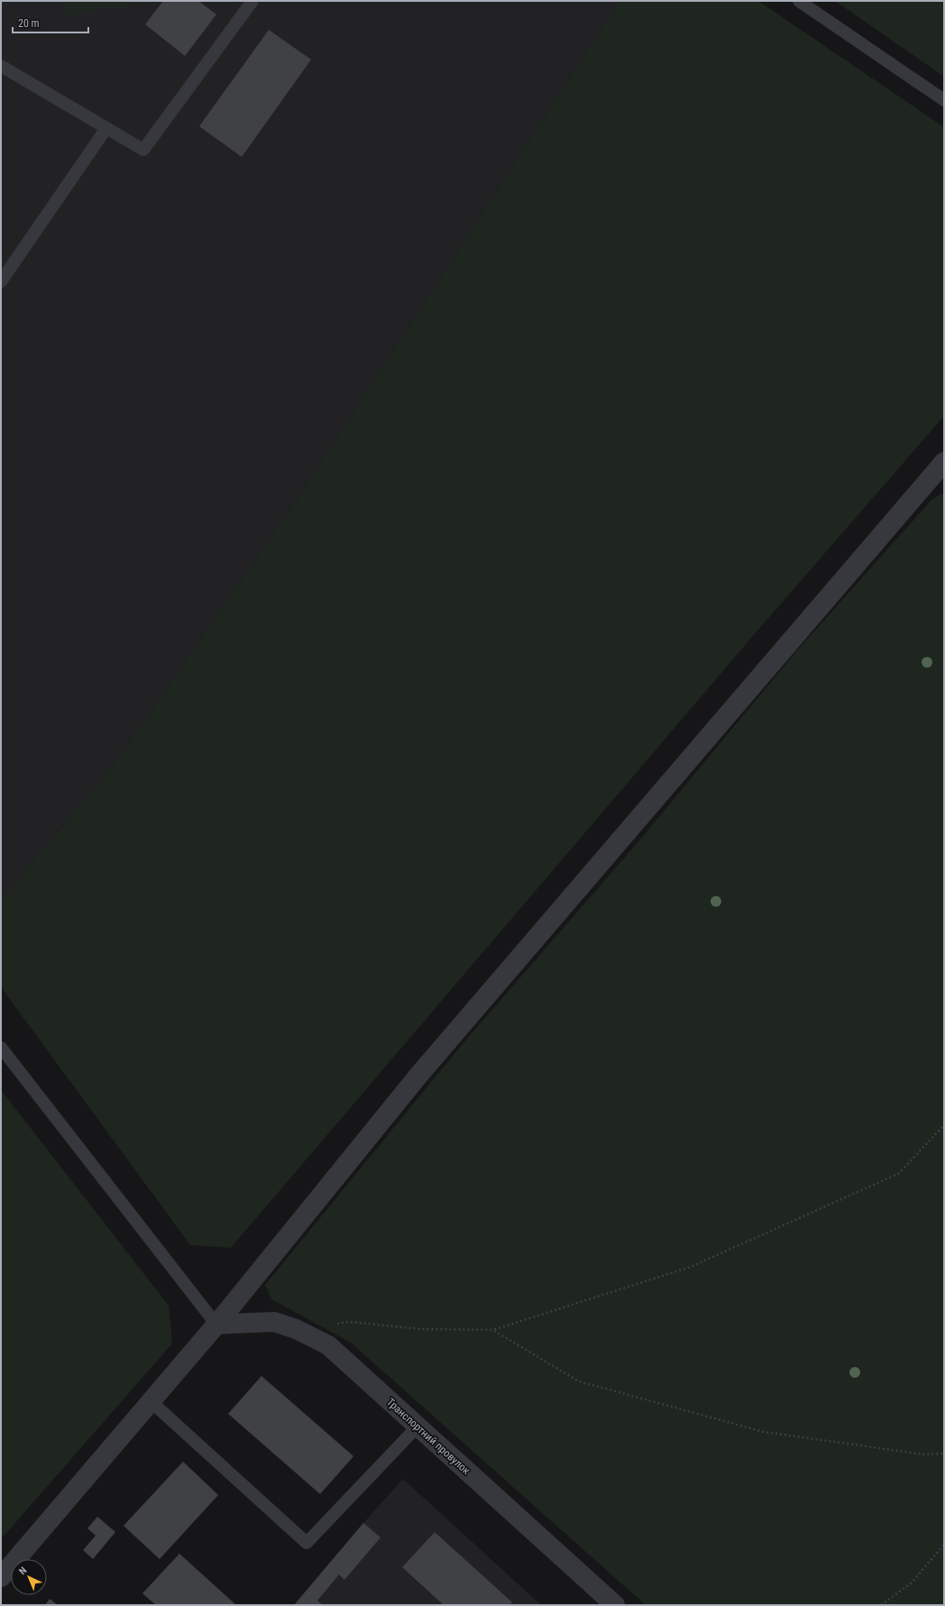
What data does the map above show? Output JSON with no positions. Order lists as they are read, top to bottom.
{
  "streets": {
    "street": ["Транспортний провулок"]
  },
  "scale_bar": "20 m",
  "north": "top left"
}
